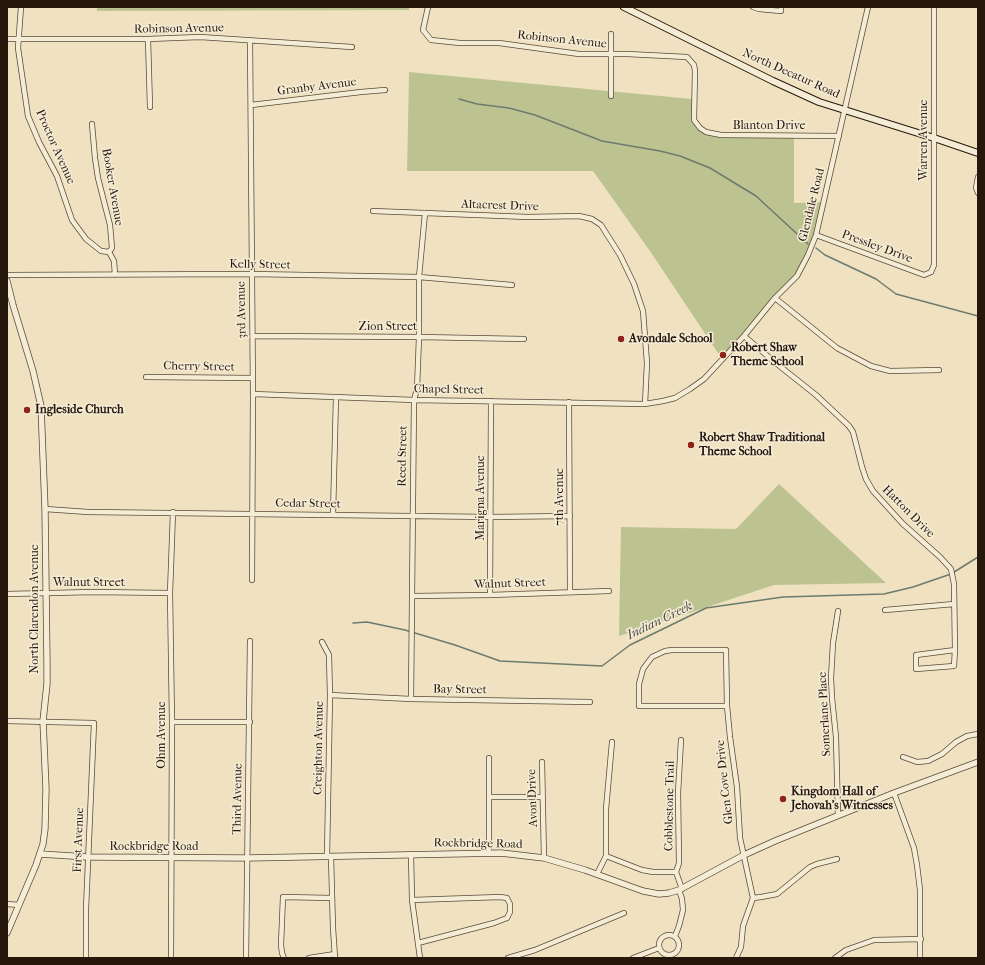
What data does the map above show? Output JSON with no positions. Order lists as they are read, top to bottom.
{
  "streets": {
    "main road": ["North Decatur Road"],
    "street": [
      "Robinson Avenue",
      "Granby Avenue",
      "Blanton Drive",
      "Warren Avenue",
      "Proctor Avenue",
      "Booker Avenue",
      "Glendale Road",
      "Altacrest Drive",
      "Pressley Drive",
      "Kelly Street",
      "3rd Avenue",
      "Zion Street",
      "Cherry Street",
      "Chapel Street",
      "Reed Street",
      "7th Avenue",
      "Marigna Avenue",
      "Cedar Street",
      "Hatton Drive",
      "Walnut Street",
      "North Clarendon Avenue",
      "Bay Street",
      "Somerlane Place",
      "Ohm Avenue",
      "Creighton Avenue",
      "Glen Cove Drive",
      "Avon Drive",
      "Third Avenue",
      "Cobblestone Trail",
      "First Avenue",
      "Rockbridge Road"
    ]
  },
  "crossings": [
    ["Robinson Avenue", "Blanton Drive"],
    ["Robinson Avenue", "Proctor Avenue"],
    ["Robinson Avenue", "3rd Avenue"],
    ["North Decatur Road", "Warren Avenue"],
    ["North Decatur Road", "Glendale Road"],
    ["Granby Avenue", "3rd Avenue"],
    ["Blanton Drive", "Glendale Road"],
    ["Warren Avenue", "Pressley Drive"],
    ["Proctor Avenue", "Booker Avenue"],
    ["Glendale Road", "Altacrest Drive"],
    ["Glendale Road", "Pressley Drive"],
    ["Glendale Road", "Chapel Street"],
    ["Glendale Road", "Hatton Drive"],
    ["Altacrest Drive", "Chapel Street"],
    ["Altacrest Drive", "Reed Street"],
    ["Kelly Street", "3rd Avenue"],
    ["Kelly Street", "Reed Street"],
    ["3rd Avenue", "Zion Street"],
    ["3rd Avenue", "Cherry Street"],
    ["3rd Avenue", "Chapel Street"],
    ["3rd Avenue", "Cedar Street"],
    ["Zion Street", "Reed Street"],
    ["Chapel Street", "Reed Street"],
    ["Chapel Street", "7th Avenue"],
    ["Chapel Street", "Marigna Avenue"],
    ["Reed Street", "Cedar Street"],
    ["Reed Street", "Walnut Street"],
    ["Reed Street", "Bay Street"],
    ["7th Avenue", "Cedar Street"],
    ["7th Avenue", "Walnut Street"],
    ["Marigna Avenue", "Cedar Street"],
    ["Marigna Avenue", "Walnut Street"],
    ["Cedar Street", "North Clarendon Avenue"],
    ["Cedar Street", "Ohm Avenue"],
    ["Walnut Street", "North Clarendon Avenue"],
    ["Walnut Street", "Ohm Avenue"],
    ["North Clarendon Avenue", "First Avenue"],
    ["North Clarendon Avenue", "Rockbridge Road"],
    ["Bay Street", "Creighton Avenue"],
    ["Somerlane Place", "Rockbridge Road"],
    ["Ohm Avenue", "Rockbridge Road"],
    ["Creighton Avenue", "Rockbridge Road"],
    ["Glen Cove Drive", "Rockbridge Road"],
    ["Avon Drive", "Rockbridge Road"],
    ["Third Avenue", "Rockbridge Road"],
    ["Cobblestone Trail", "Rockbridge Road"],
    ["First Avenue", "Rockbridge Road"]
  ],
  "water": ["Indian Creek"],
  "places": [
    "Avondale School",
    "Robert Shaw Theme School",
    "Ingleside Church",
    "Robert Shaw Traditional Theme School",
    "Kingdom Hall of Jehovah’s Witnesses"
  ]
}
